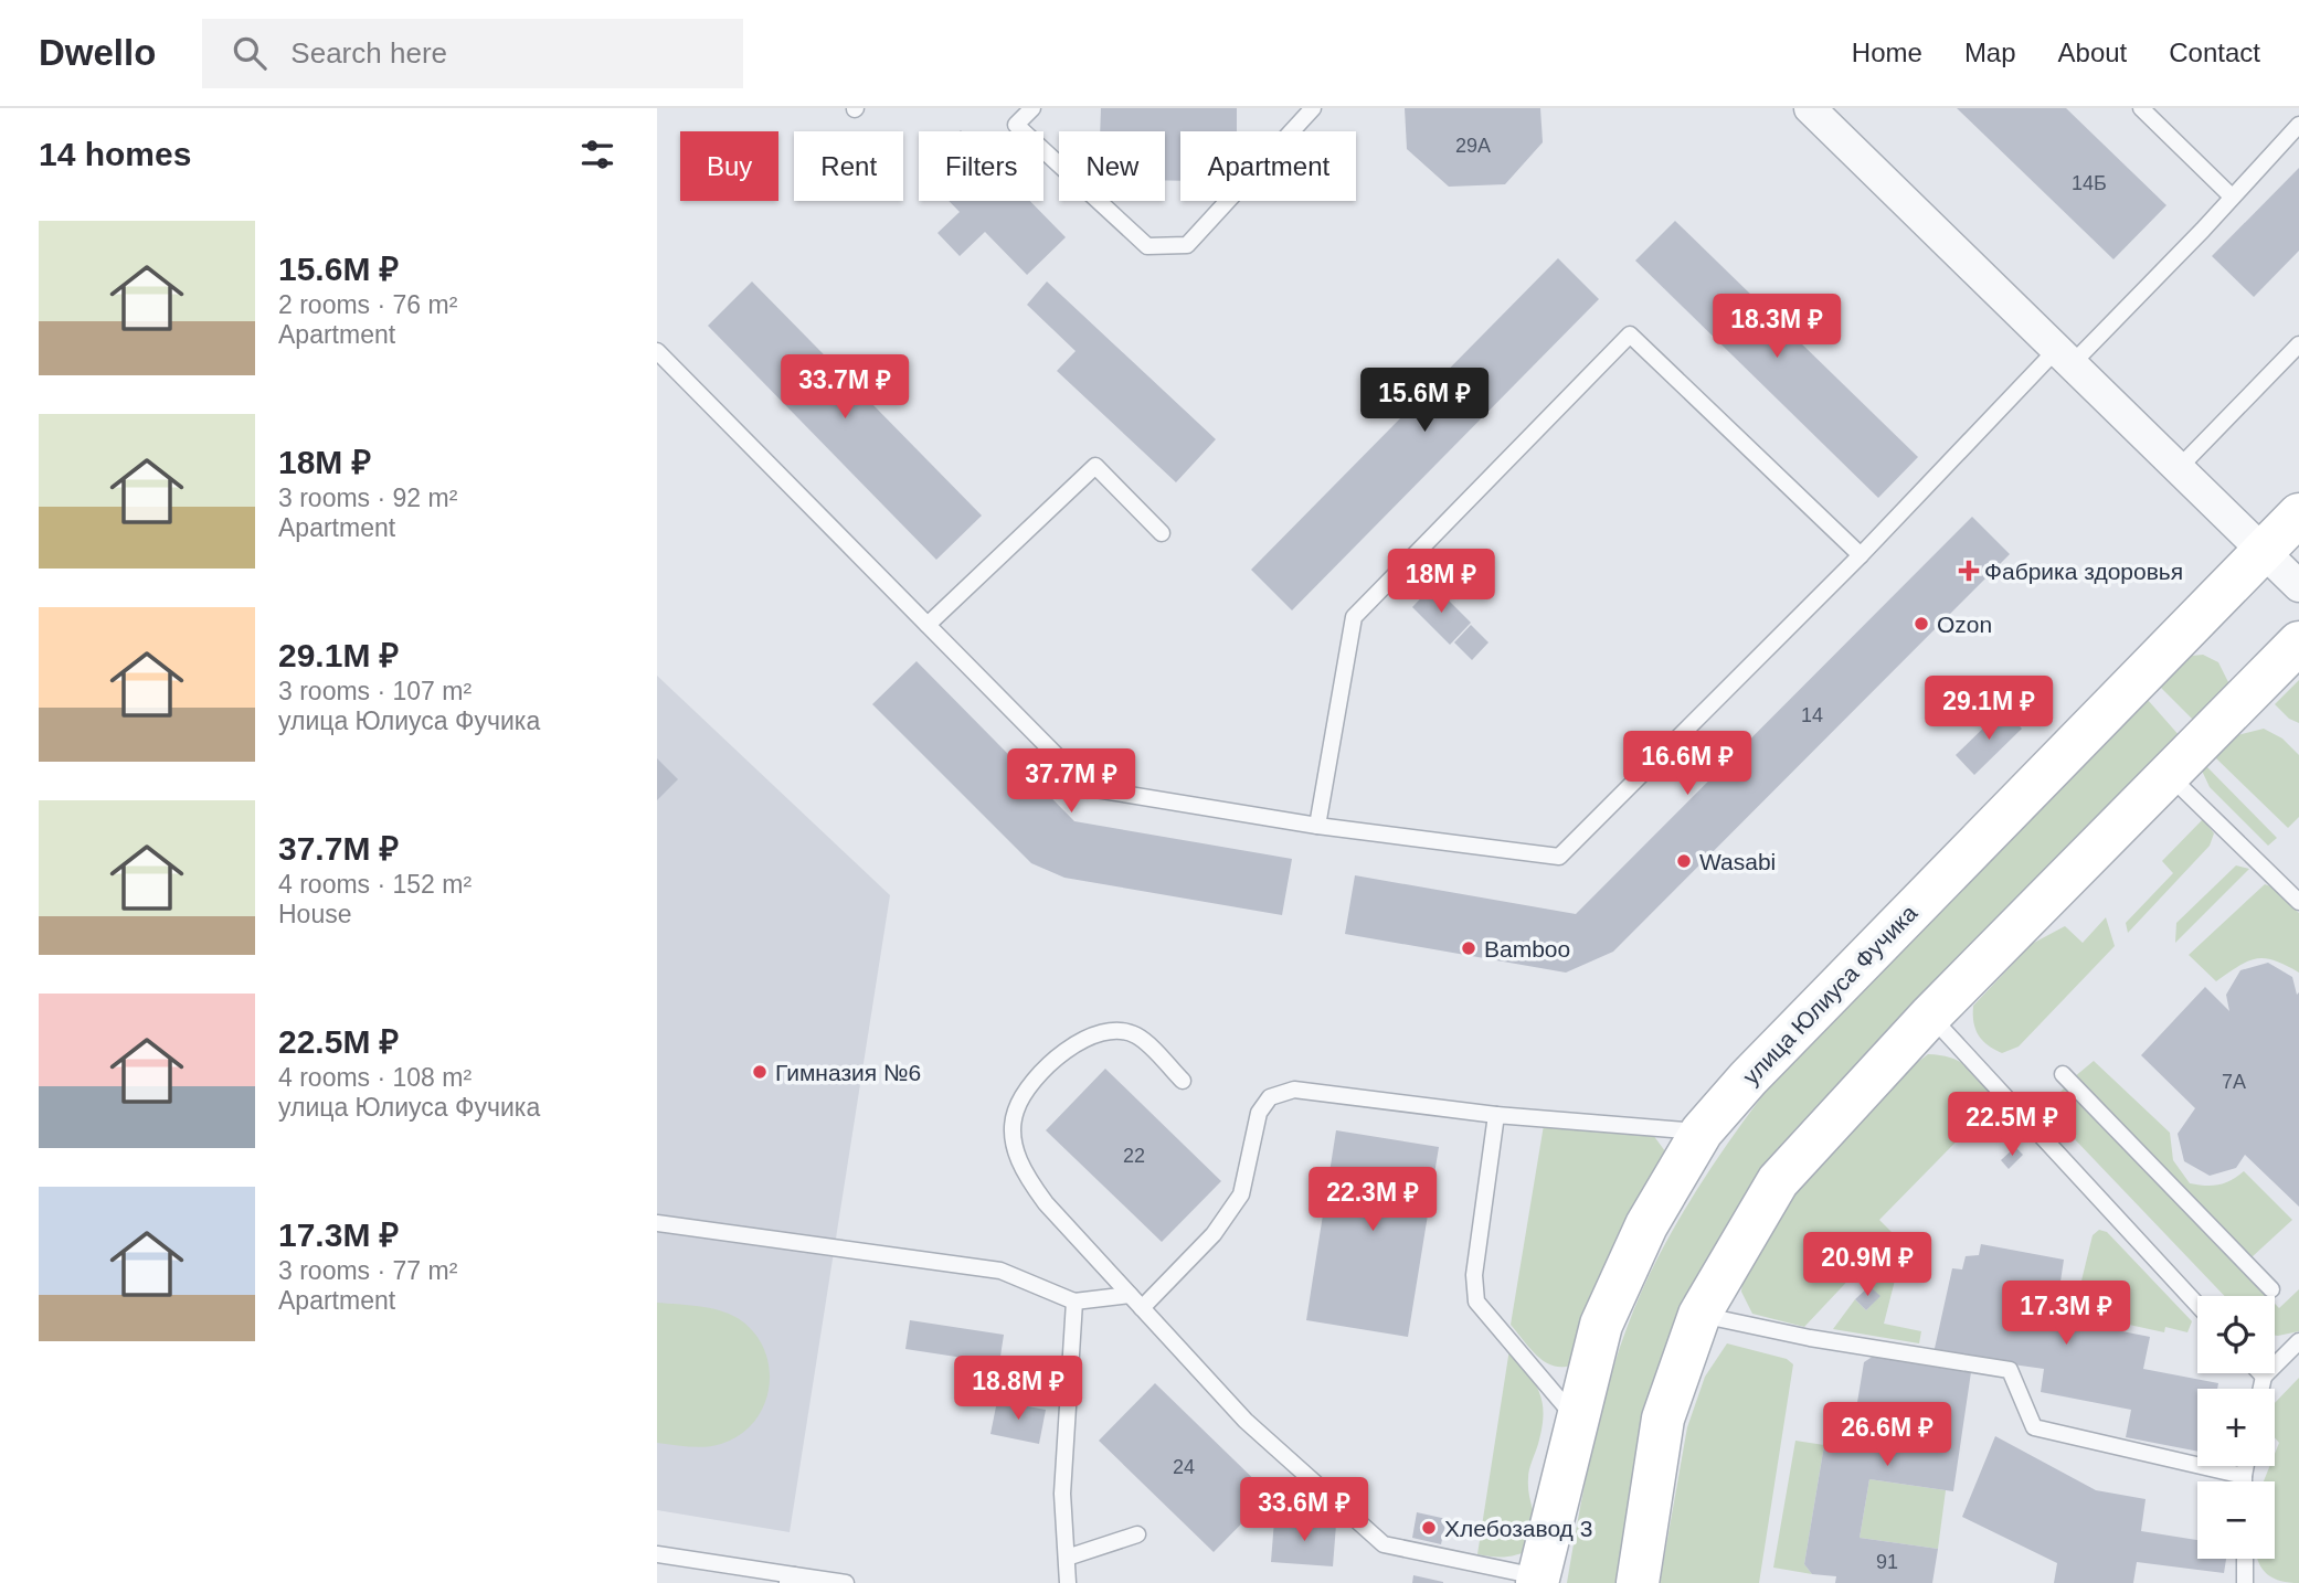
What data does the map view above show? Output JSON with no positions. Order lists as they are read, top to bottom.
{
  "streets": {
    "main road": ["улица Юлиуса Фучика"]
  },
  "places": {
    "health": ["Фабрика здоровья"],
    "other": [
      "Ozon",
      "Wasabi",
      "Bamboo",
      "Гимназия №6",
      "Хлебозавод 3"
    ]
  },
  "house_numbers": [
    "29А",
    "14Б",
    "14",
    "7А",
    "22",
    "24",
    "91"
  ],
  "page": {
    "header": "Dwello",
    "search": "Search here",
    "nav": [
      "Home",
      "Map",
      "About",
      "Contact"
    ],
    "heading": "14 homes",
    "chip": [
      "Buy",
      "Rent",
      "Filters",
      "New",
      "Apartment"
    ],
    "list": [
      {
        "name": "15.6M ₽",
        "note": "2 rooms · 76 m² · Apartment"
      },
      {
        "name": "18M ₽",
        "note": "3 rooms · 92 m² · Apartment"
      },
      {
        "name": "29.1M ₽",
        "note": "3 rooms · 107 m² · улица Юлиуса Фучика"
      },
      {
        "name": "37.7M ₽",
        "note": "4 rooms · 152 m² · House"
      },
      {
        "name": "22.5M ₽",
        "note": "4 rooms · 108 m² · улица Юлиуса Фучика"
      },
      {
        "name": "17.3M ₽",
        "note": "3 rooms · 77 m² · Apartment"
      }
    ],
    "price": [
      "18.3M ₽",
      "33.7M ₽",
      "15.6M ₽",
      "18M ₽",
      "29.1M ₽",
      "16.6M ₽",
      "37.7M ₽",
      "22.5M ₽",
      "22.3M ₽",
      "20.9M ₽",
      "17.3M ₽",
      "18.8M ₽",
      "26.6M ₽",
      "33.6M ₽"
    ],
    "map_buttons": ["+", "−"]
  }
}
